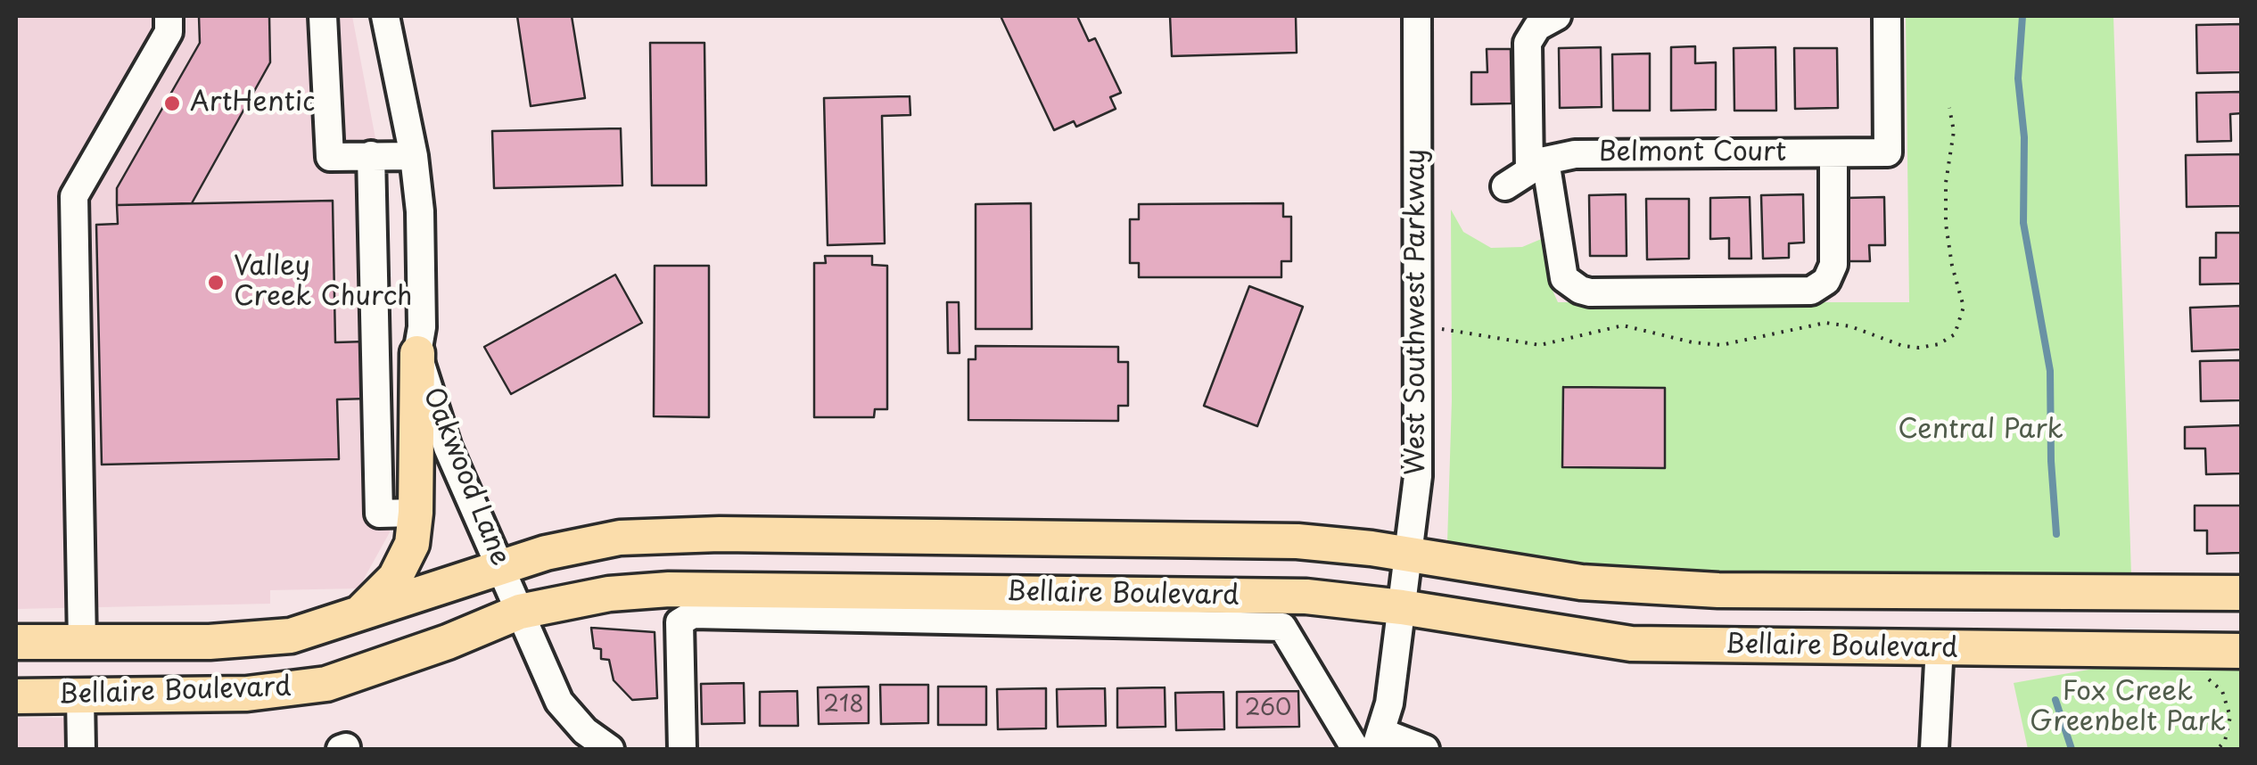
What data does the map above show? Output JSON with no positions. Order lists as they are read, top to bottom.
{
  "streets": {
    "main road": ["Bellaire Boulevard"],
    "street": ["Belmont Court", "West Southwest Parkway", "Oakwood Lane"]
  },
  "crossings": [
    ["West Southwest Parkway", "Bellaire Boulevard"],
    ["Oakwood Lane", "Bellaire Boulevard"]
  ],
  "parks": ["Central Park", "Fox Creek Greenbelt Park"],
  "places": ["ArtHentic", "Valley Creek Church"],
  "house_numbers": ["218", "260"]
}
